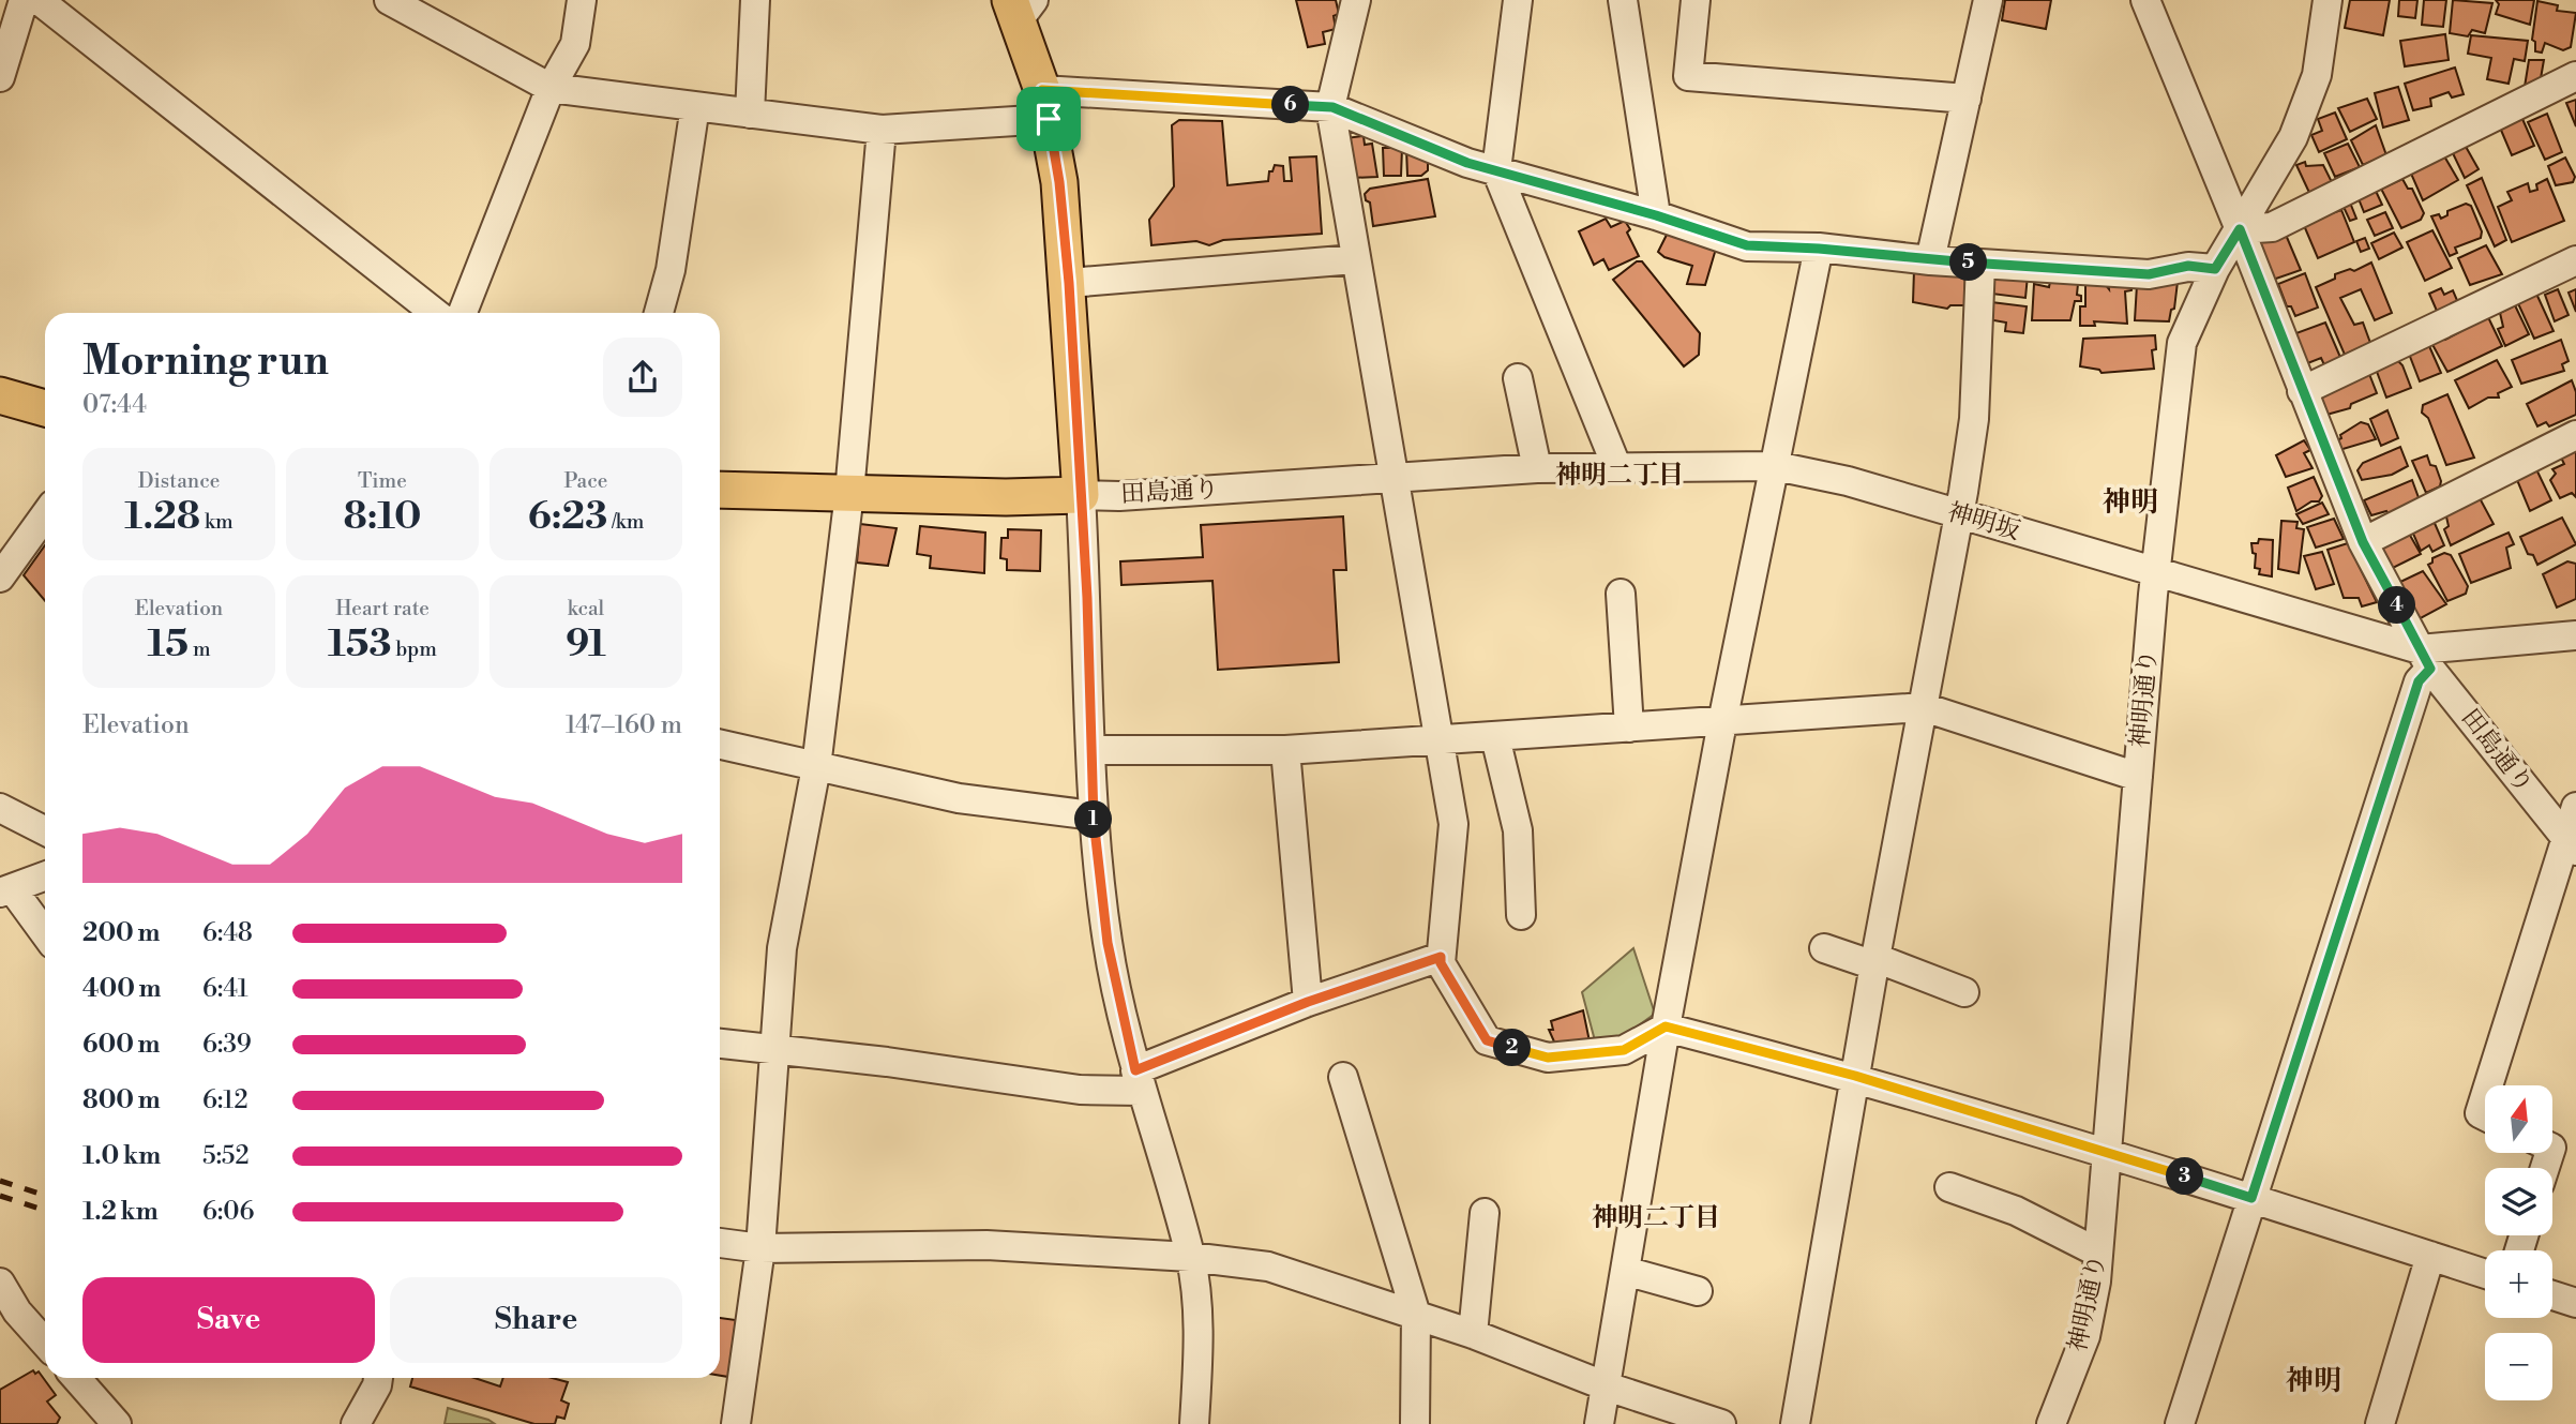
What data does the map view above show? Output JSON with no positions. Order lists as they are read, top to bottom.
{
  "streets": {
    "main road": ["田島通り"],
    "street": ["神明坂", "神明通り"]
  },
  "crossings": [
    ["田島通り", "神明坂"],
    ["田島通り", "神明通り"],
    ["神明坂", "神明通り"]
  ],
  "districts": [
    "神明二丁目",
    "神明",
    "神明二丁目",
    "神明"
  ],
  "north": "top",
  "page": {
    "pins": [
      "6",
      "5",
      "4",
      "1",
      "2",
      "3"
    ],
    "heading": ["Morning run", "07:44"],
    "stats": [
      ["Distance", "1.28 km"],
      ["Time", "8:10"],
      ["Pace", "6:23 /km"],
      ["Elevation", "15 m"],
      ["Heart rate", "153 bpm"],
      ["kcal", "91"]
    ],
    "chart": ["Elevation", "147–160 m"],
    "list": [
      {
        "name": "200 m",
        "note": "6:48"
      },
      {
        "name": "400 m",
        "note": "6:41"
      },
      {
        "name": "600 m",
        "note": "6:39"
      },
      {
        "name": "800 m",
        "note": "6:12"
      },
      {
        "name": "1.0 km",
        "note": "5:52"
      },
      {
        "name": "1.2 km",
        "note": "6:06"
      }
    ],
    "map_buttons": ["+", "−"],
    "buttons": ["Save", "Share"]
  }
}
